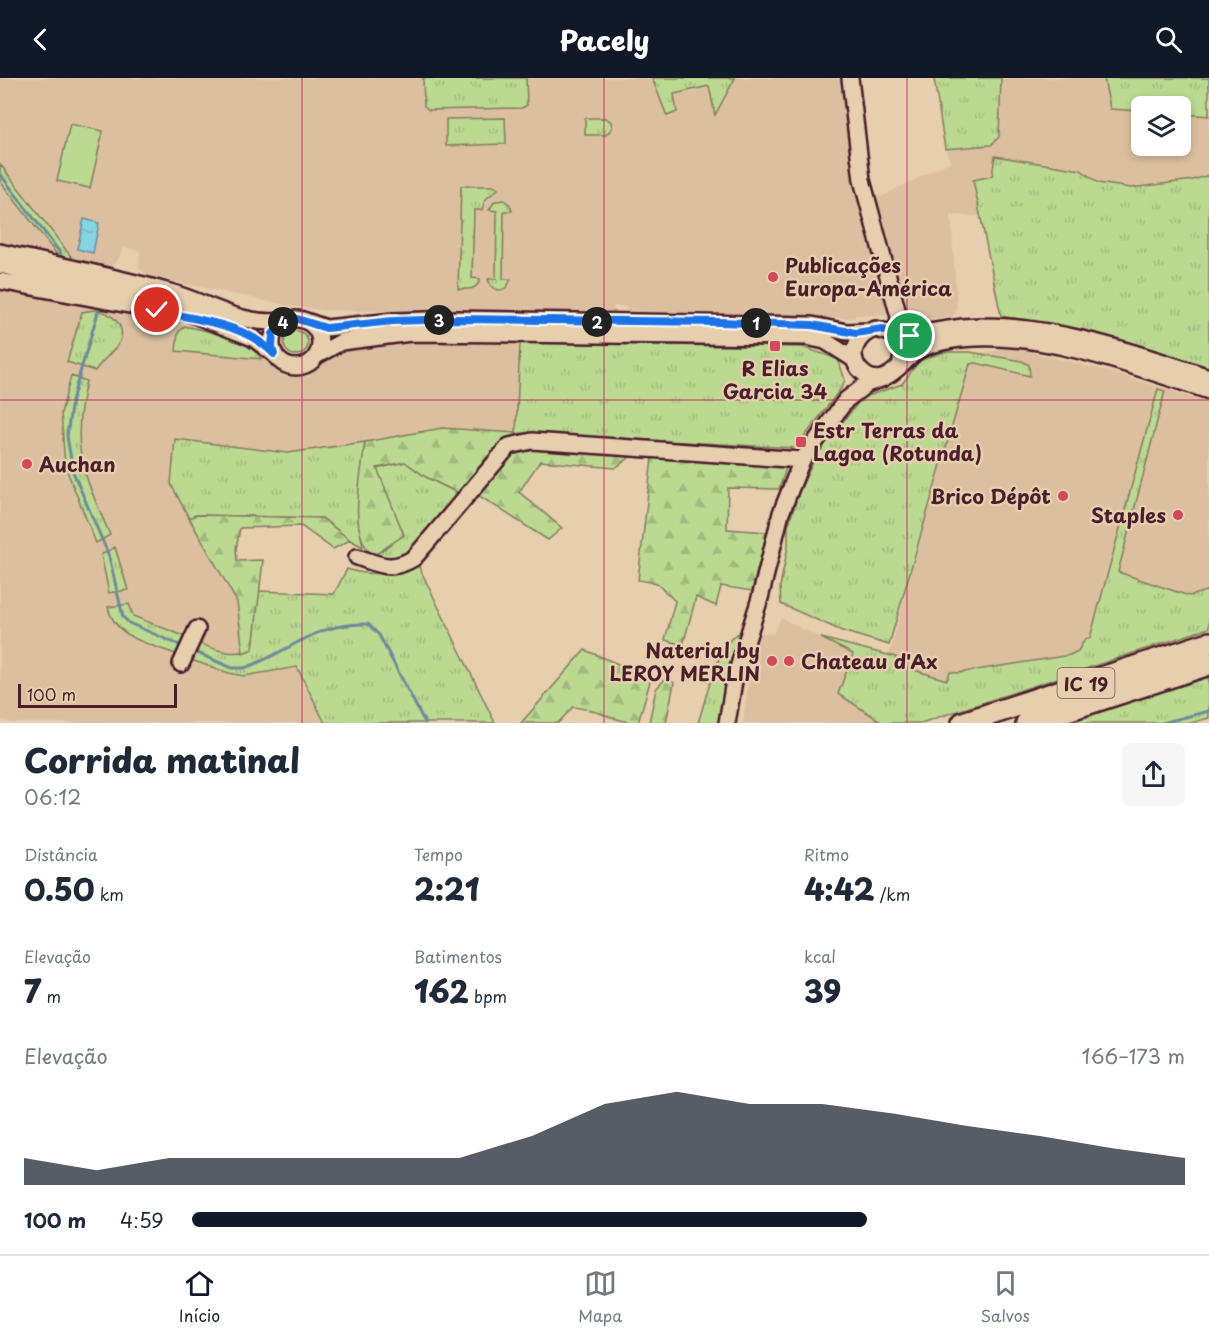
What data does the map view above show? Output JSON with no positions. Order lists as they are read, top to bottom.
{
  "streets": {
    "highway": ["IC 19"]
  },
  "places": {
    "other": [
      "Publicações Europa-América",
      "Auchan",
      "Brico Dépôt",
      "Staples",
      "Naterial by LEROY MERLIN",
      "Chateau d'Ax"
    ],
    "transit": ["R Elias Garcia 34", "Estr Terras da Lagoa (Rotunda)"]
  },
  "scale_bar": "100 m",
  "page": {
    "header": "Pacely",
    "pins": [
      "3",
      "2",
      "4",
      "1"
    ],
    "scale": "100 m",
    "heading": ["Corrida matinal", "06:12"],
    "stats": [
      ["Distância", "0.50 km"],
      ["Tempo", "2:21"],
      ["Ritmo", "4:42 /km"],
      ["Elevação", "7 m"],
      ["Batimentos", "162 bpm"],
      ["kcal", "39"]
    ],
    "chart": ["Elevação", "166–173 m"],
    "list": [
      {
        "name": "100 m",
        "note": "4:59"
      }
    ],
    "tabs": ["Início", "Mapa", "Salvos"]
  }
}
